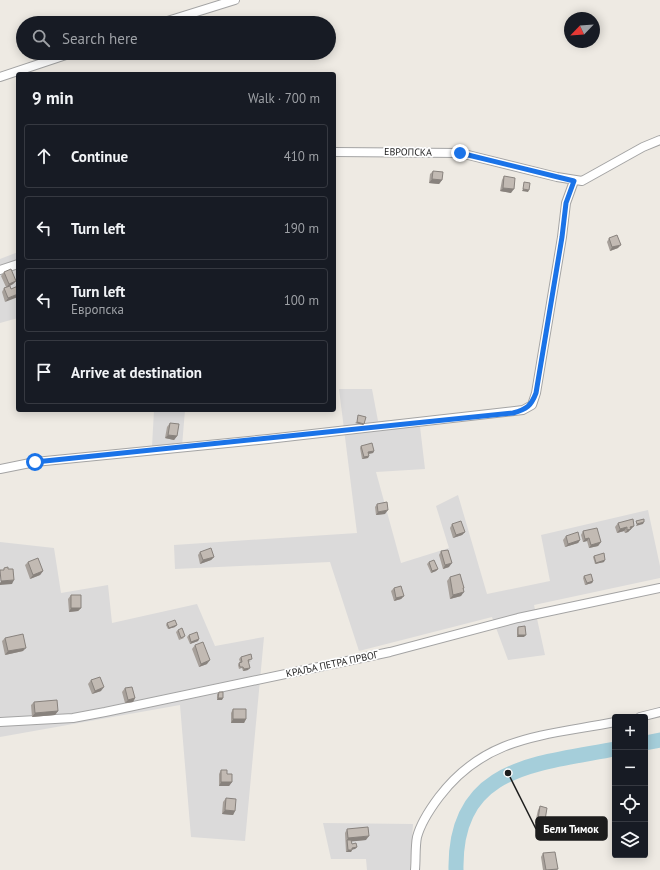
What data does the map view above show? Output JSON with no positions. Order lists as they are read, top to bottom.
{
  "streets": {
    "street": ["ЕВРОПСКА", "КРАЉА ПЕТРА ПРВОГ"]
  },
  "places": ["Бели Тимок"],
  "north": "bottom left",
  "page": {
    "search": "Search here",
    "heading": ["9 min", "Walk · 700 m"],
    "list": [
      ["Continue", "410 m"],
      ["Turn left", "190 m"],
      ["Turn left", "Европска", "100 m"],
      "Arrive at destination"
    ],
    "map_buttons": ["+", "−"]
  }
}
